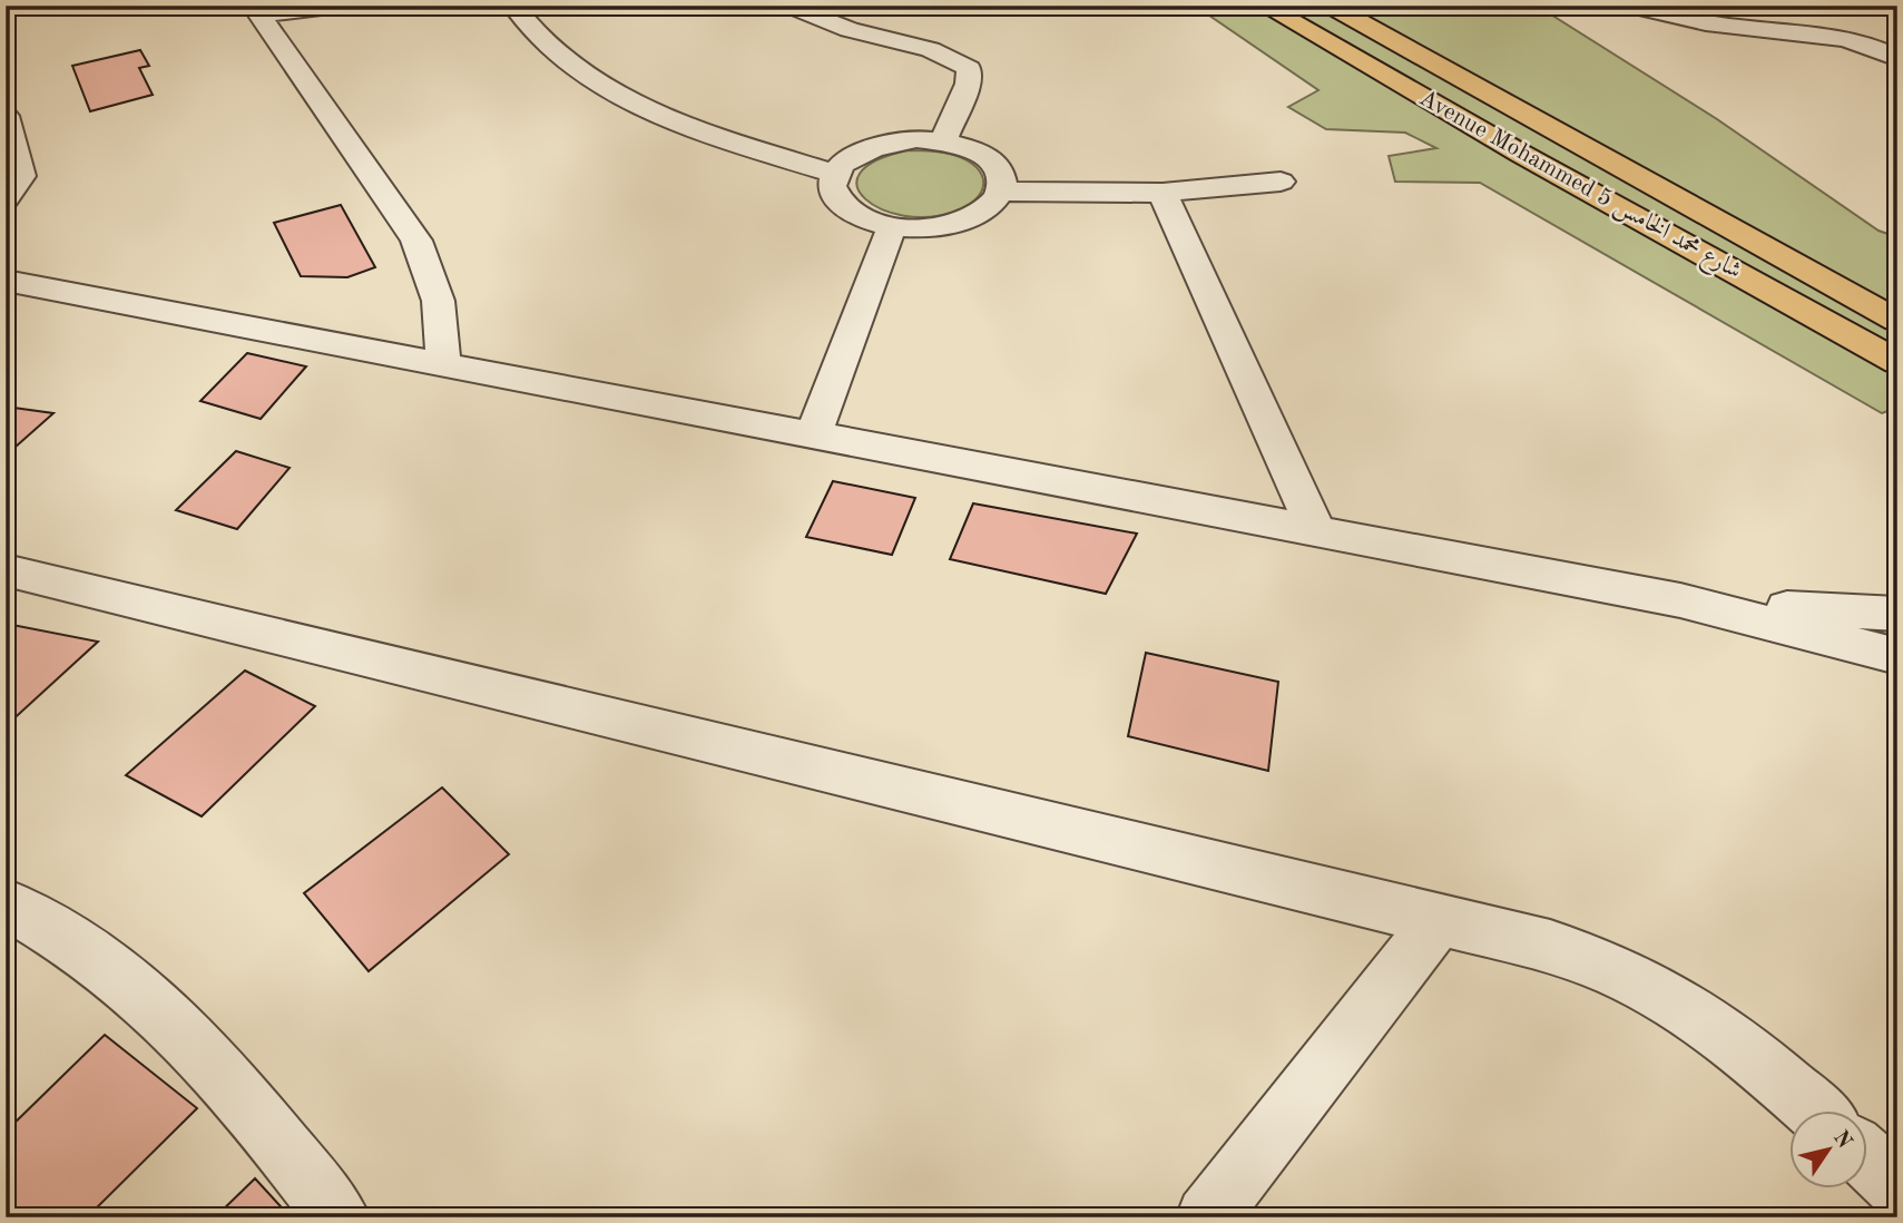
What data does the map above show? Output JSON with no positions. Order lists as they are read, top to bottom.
{
  "streets": {
    "main road": ["Avenue Mohammed 5 شارع محمد الخامس"]
  },
  "north": "top right"
}
